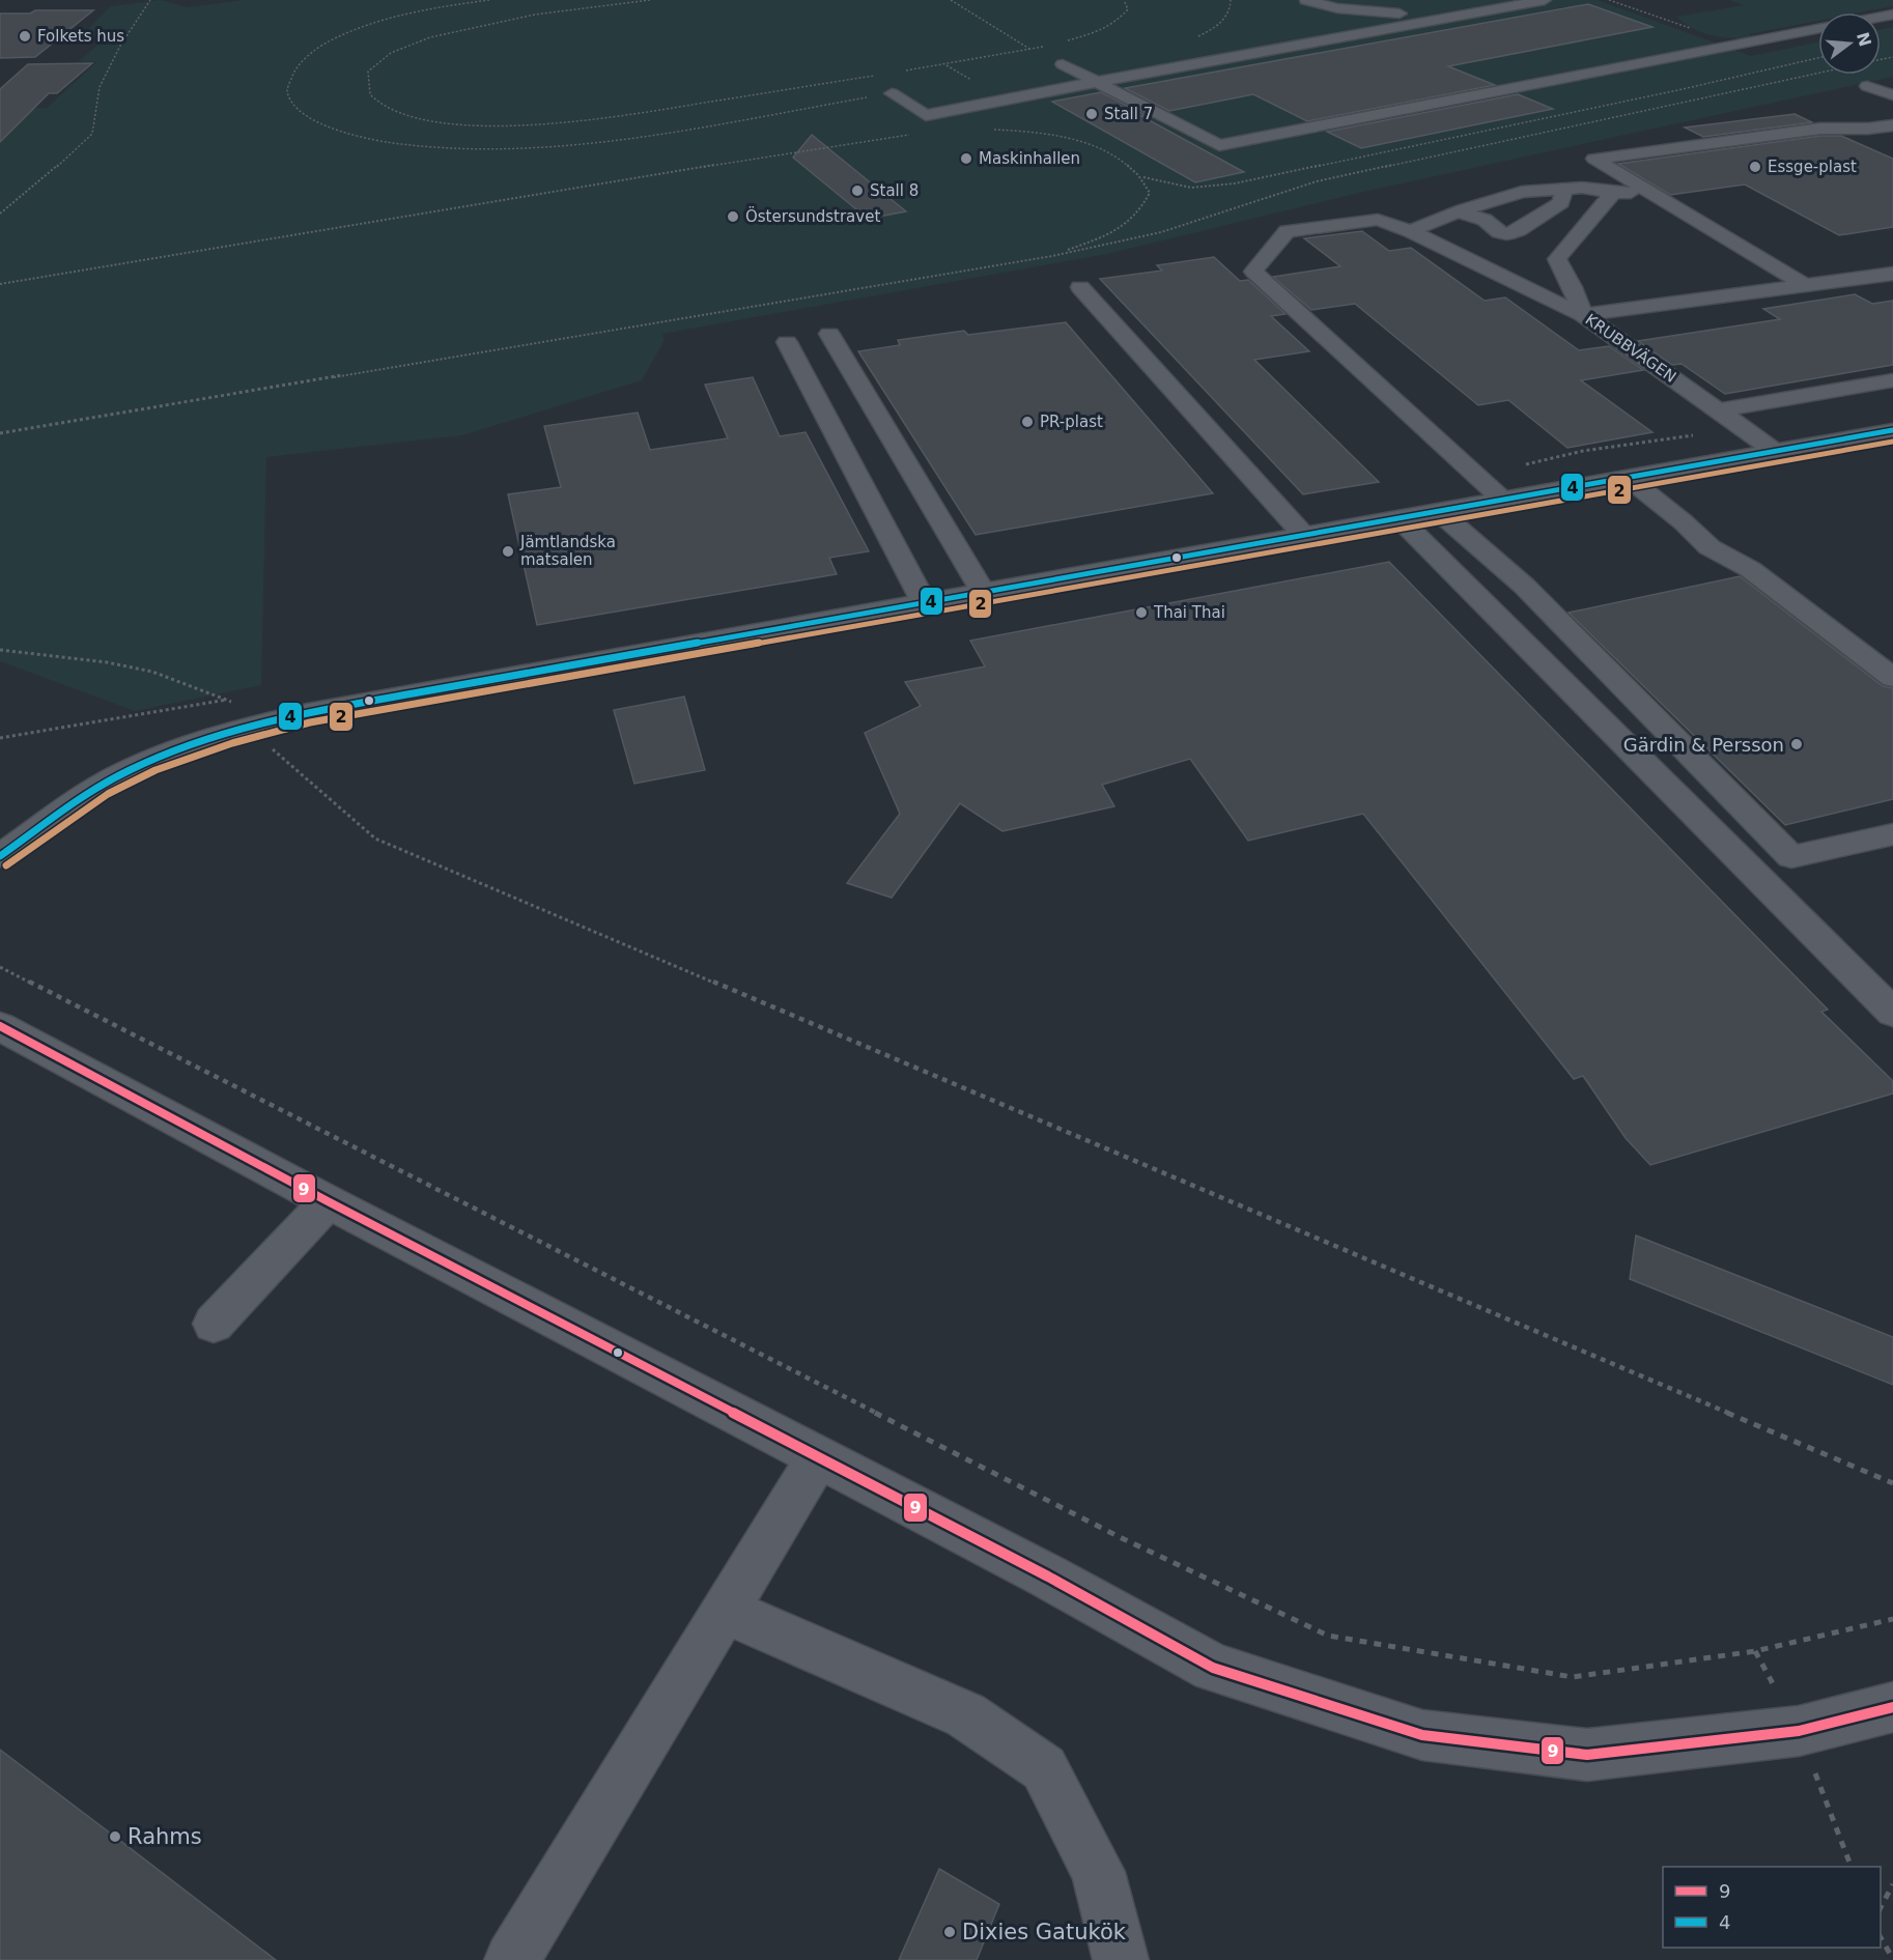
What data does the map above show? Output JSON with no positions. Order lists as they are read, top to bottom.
{
  "streets": {
    "street": ["KRUBBVÄGEN"]
  },
  "places": [
    "Folkets hus",
    "Stall 7",
    "Maskinhallen",
    "Essge-plast",
    "Stall 8",
    "Östersundstravet",
    "PR-plast",
    "Jämtlandska matsalen",
    "Thai Thai",
    "Gärdin & Persson",
    "Rahms",
    "Dixies Gatukök"
  ],
  "lines": ["transit line 4", "transit line 2", "transit line 9"],
  "legend": ["9", "4"],
  "north": "right"
}
